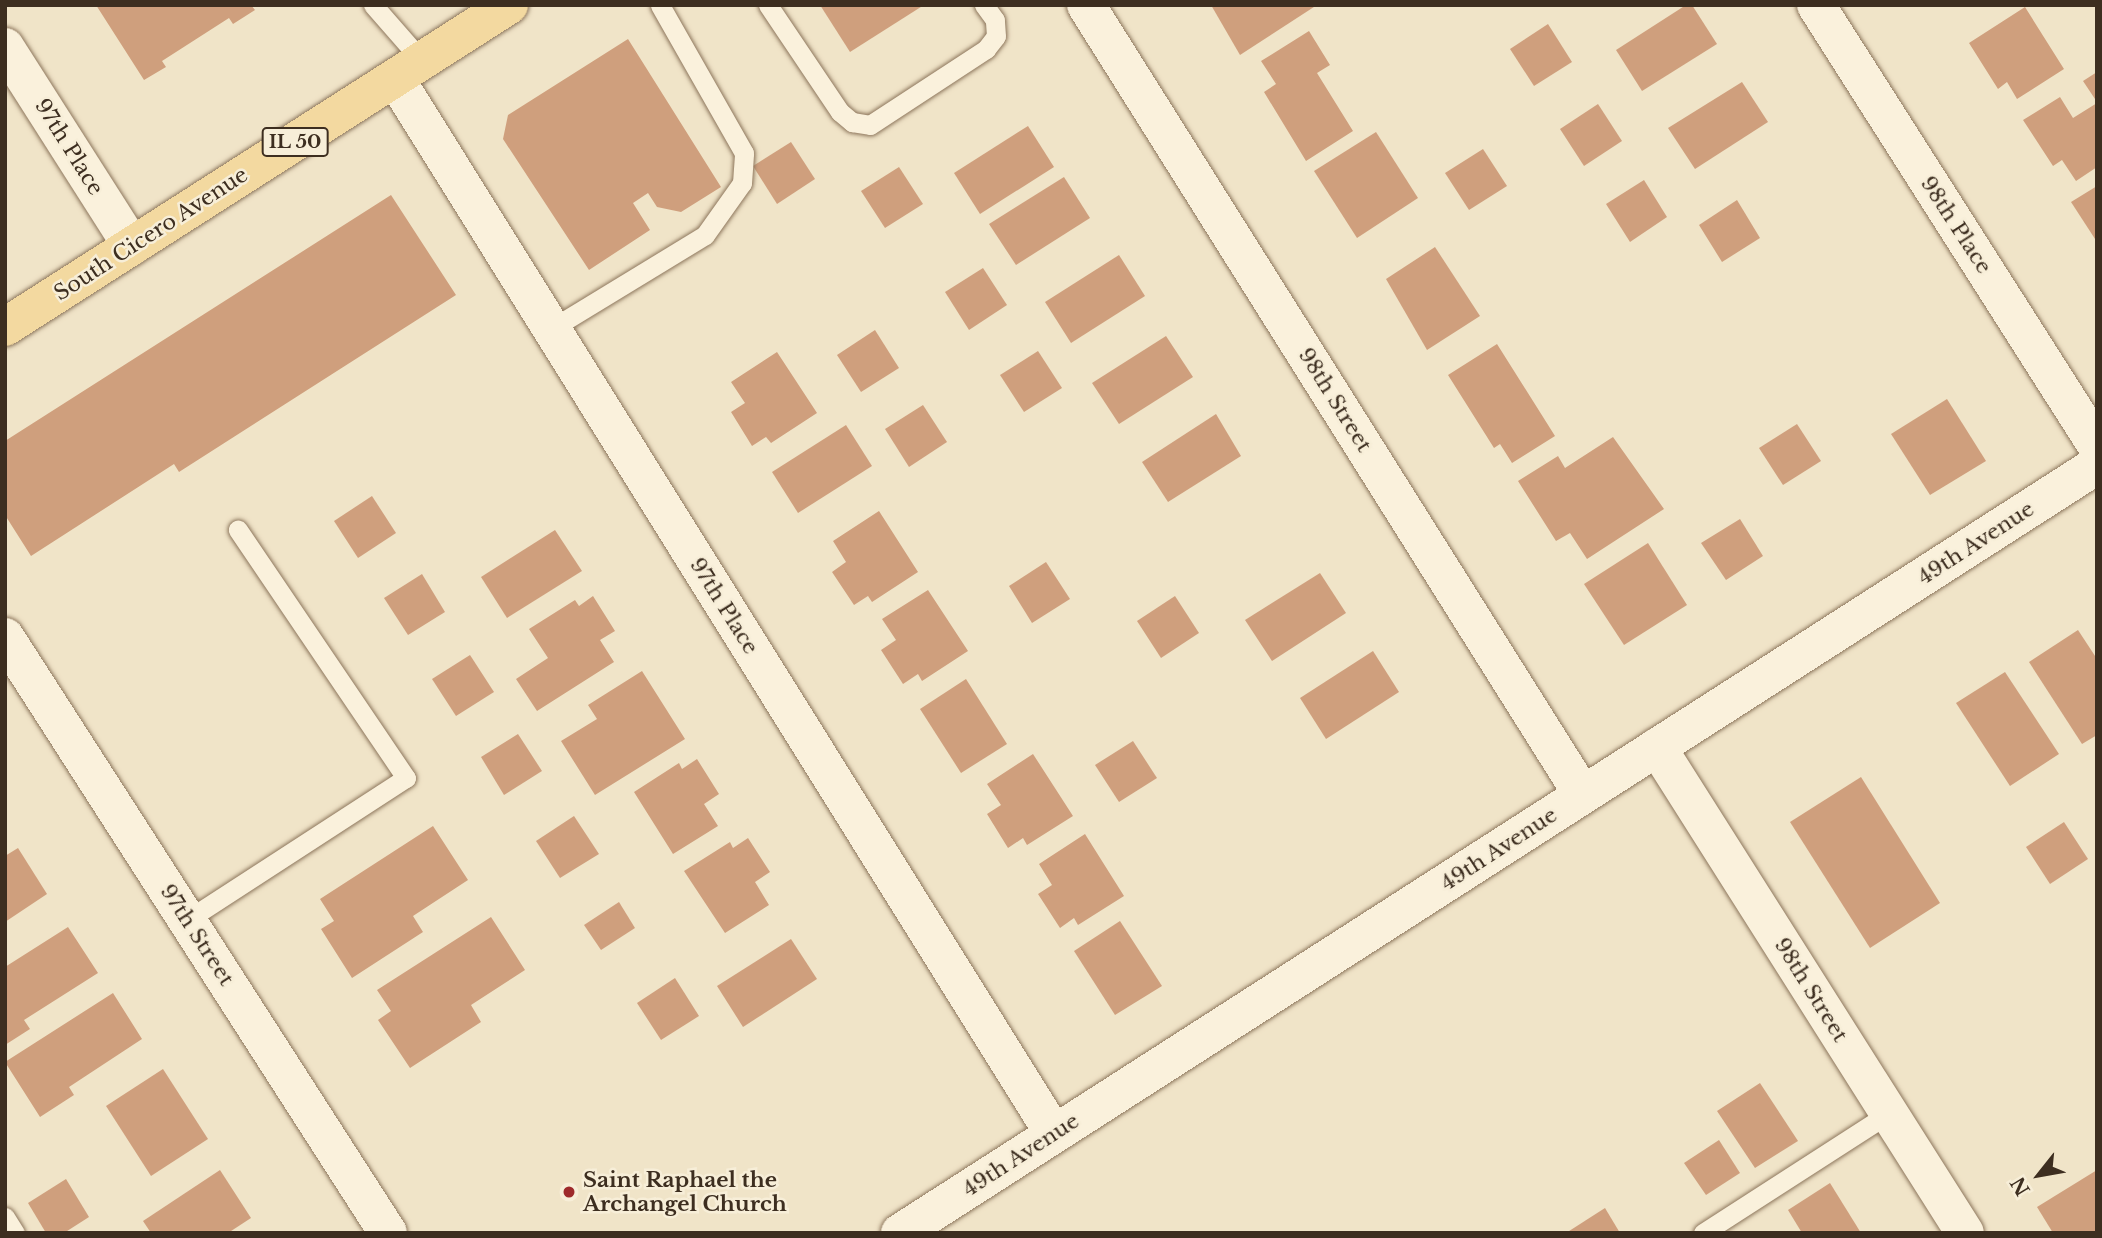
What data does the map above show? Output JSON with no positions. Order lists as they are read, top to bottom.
{
  "streets": {
    "main road": ["IL 50", "South Cicero Avenue"],
    "street": [
      "97th Place",
      "98th Place",
      "98th Street",
      "49th Avenue",
      "97th Street"
    ]
  },
  "crossings": [
    ["97th Place", "South Cicero Avenue"],
    ["97th Place", "49th Avenue"],
    ["98th Street", "49th Avenue"]
  ],
  "places": ["Saint Raphael the Archangel Church"],
  "north": "bottom left"
}
